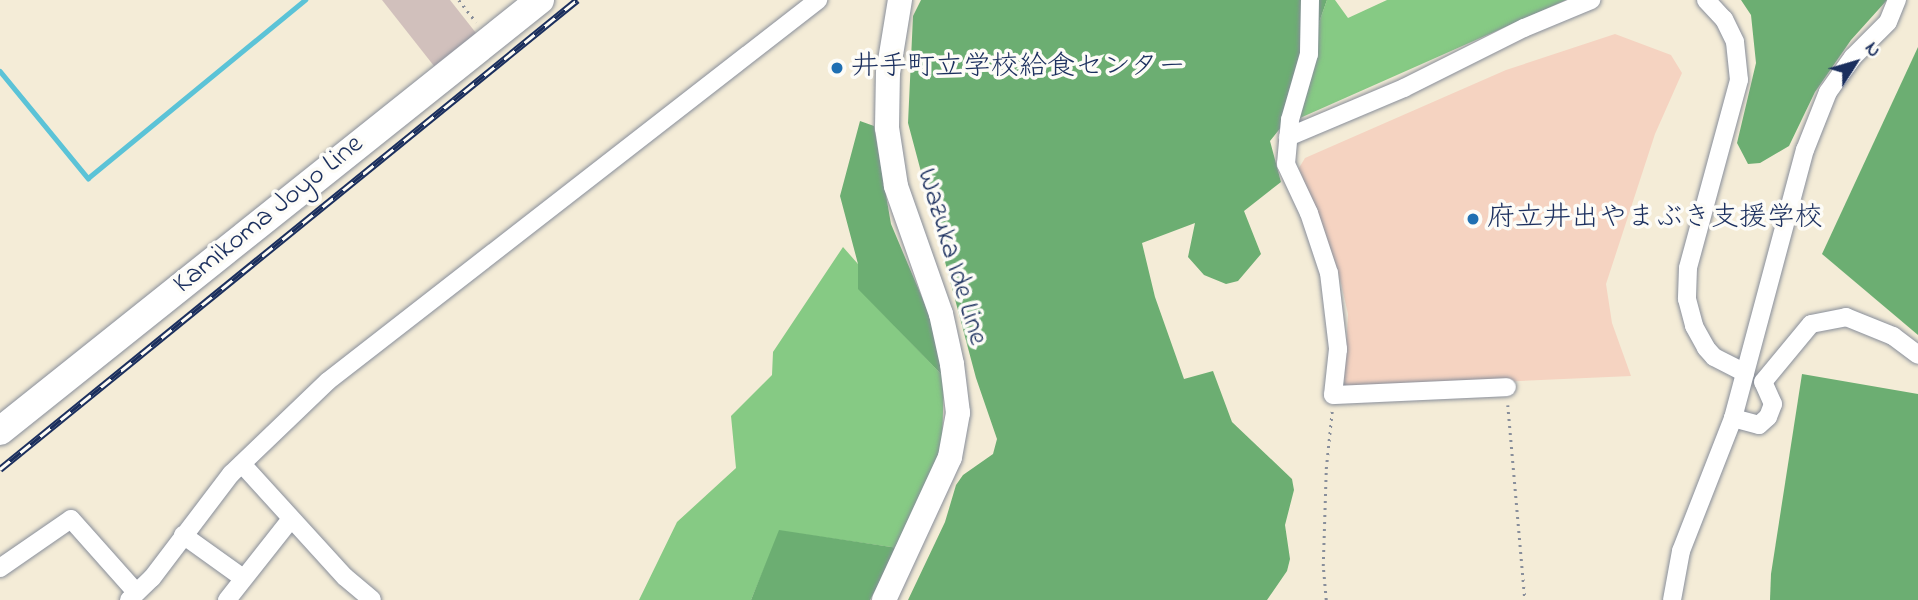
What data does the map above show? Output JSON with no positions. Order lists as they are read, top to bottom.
{
  "streets": {
    "main road": ["Kamikoma Joyo Line", "Wazuka Ide Line"]
  },
  "places": ["井手町立学校給食センター", "府立井出やまぶき支援学校"],
  "north": "top right"
}
